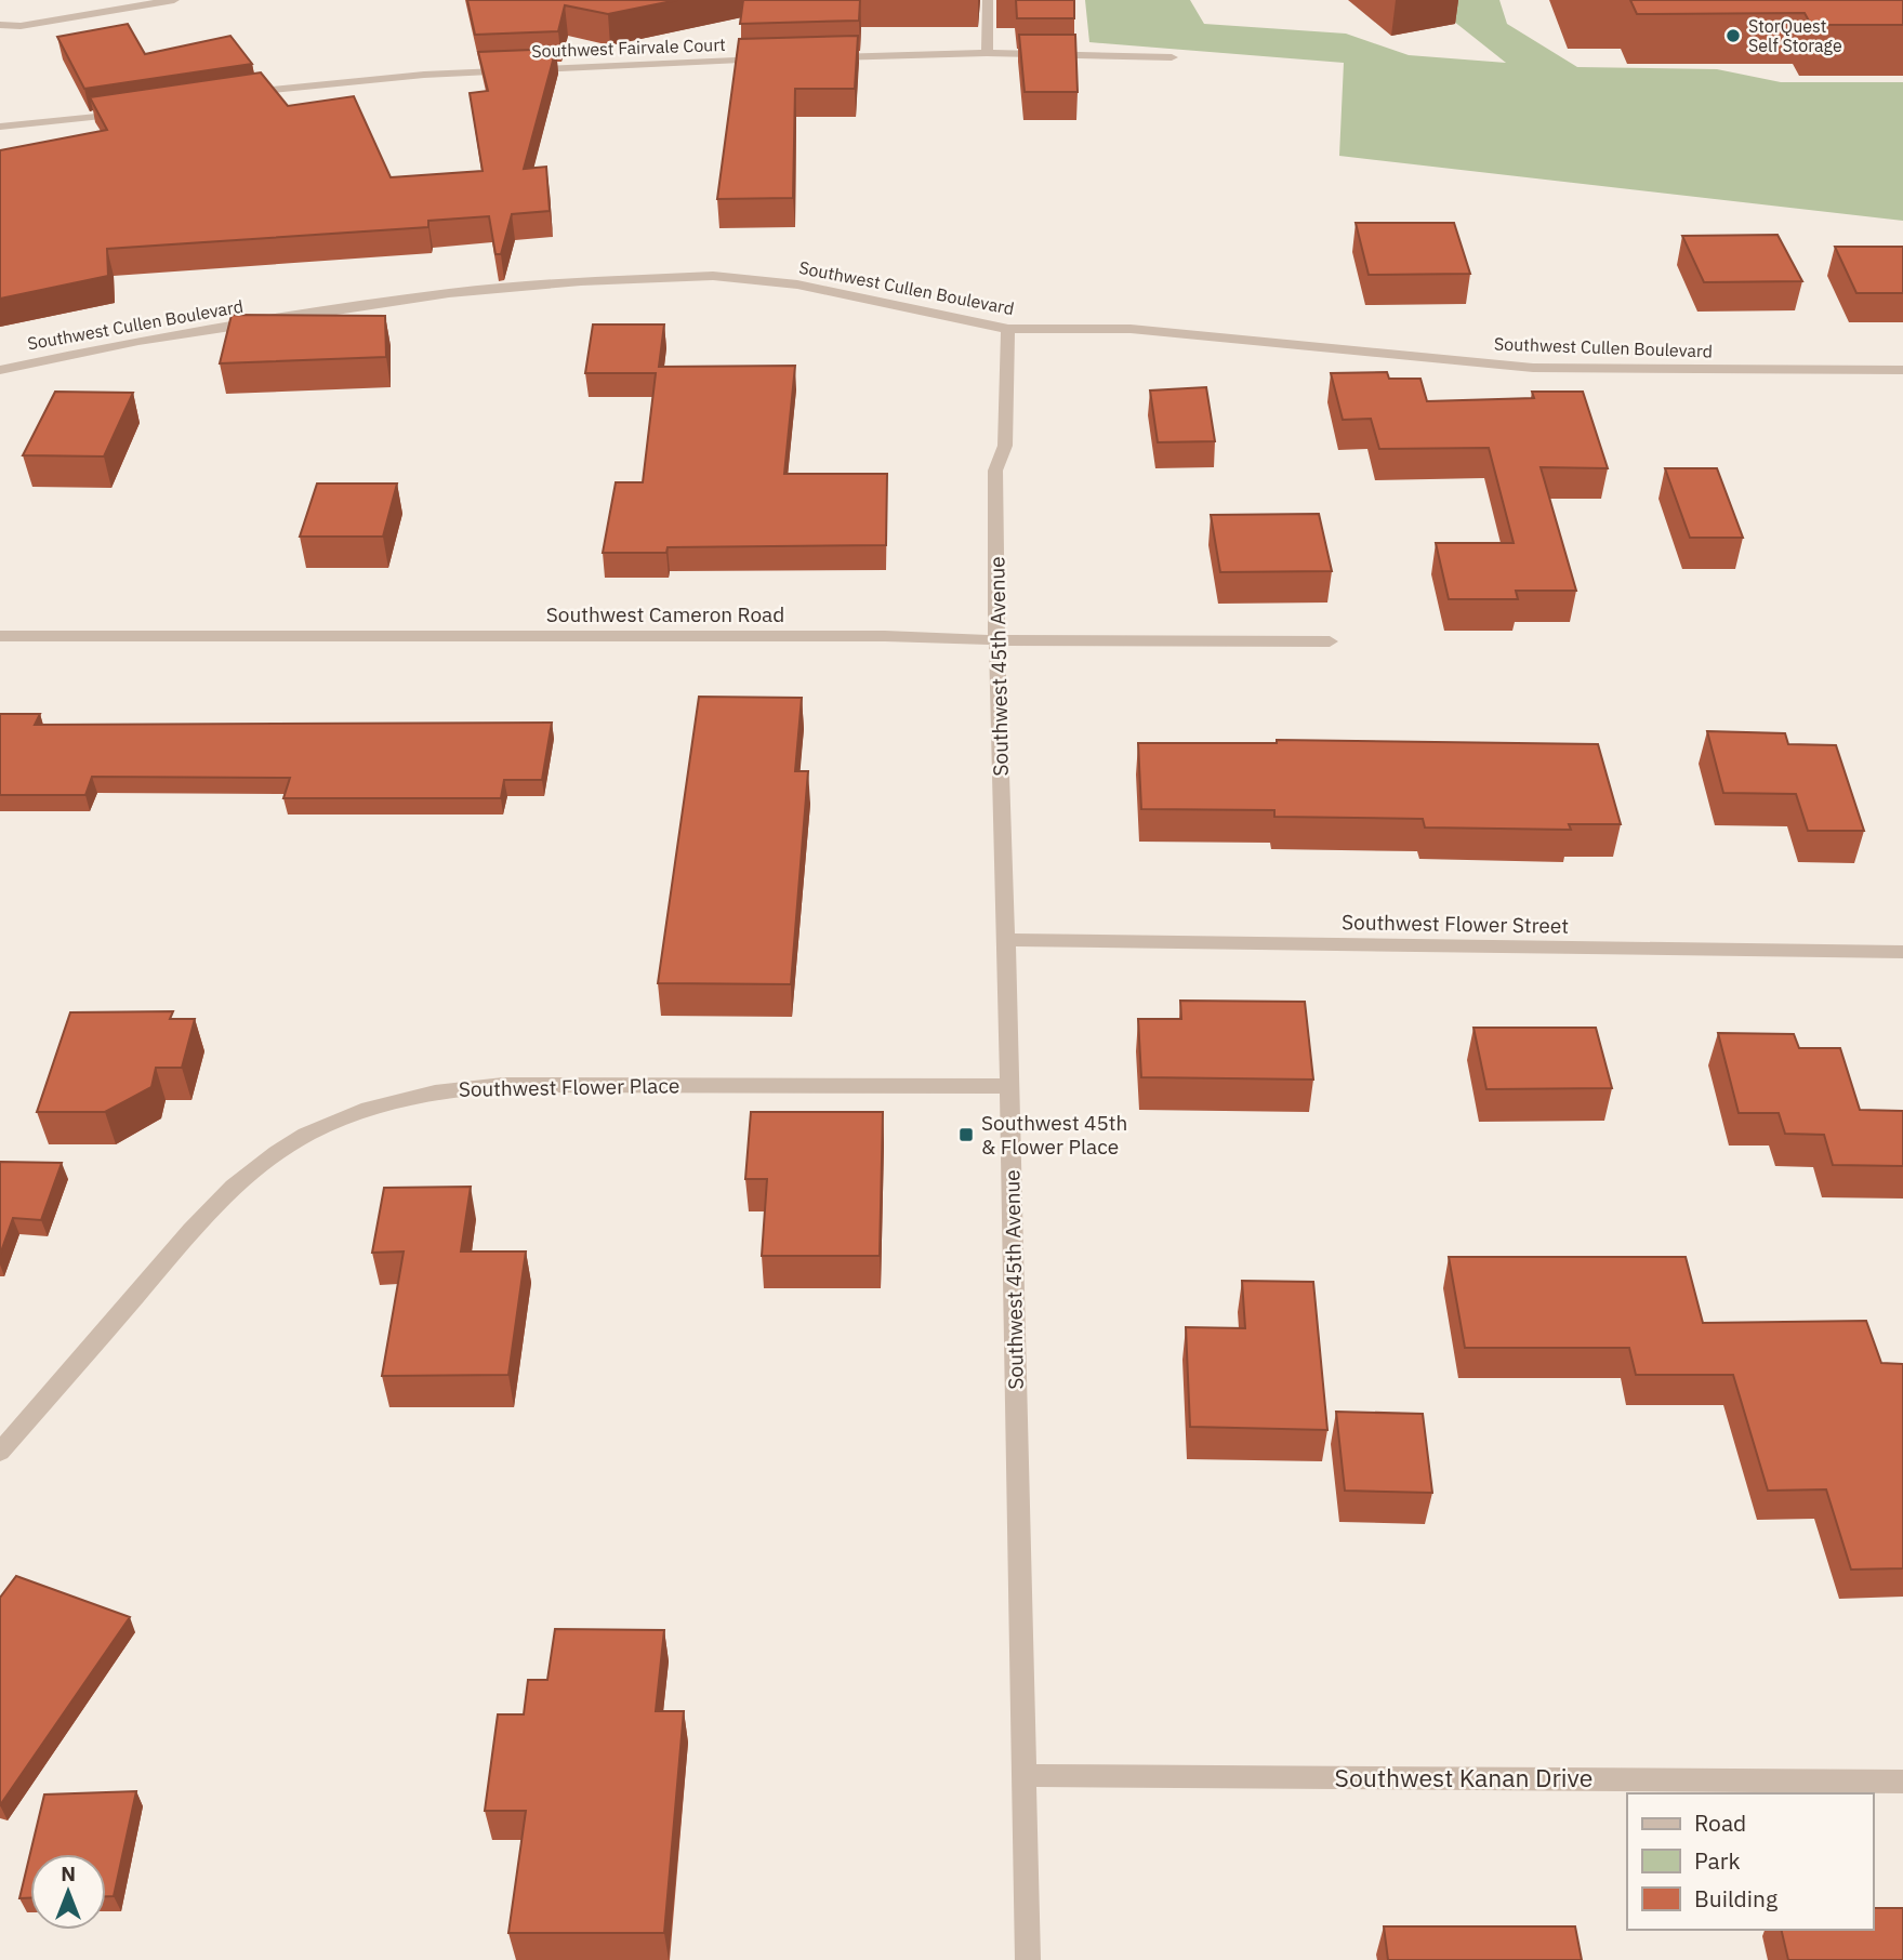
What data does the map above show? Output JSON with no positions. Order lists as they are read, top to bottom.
{
  "streets": {
    "street": [
      "Southwest Fairvale Court",
      "Southwest Cullen Boulevard",
      "Southwest Cameron Road",
      "Southwest 45th Avenue",
      "Southwest Flower Street",
      "Southwest Flower Place",
      "Southwest Kanan Drive"
    ]
  },
  "crossings": [
    ["Southwest Cullen Boulevard", "Southwest 45th Avenue"],
    ["Southwest Cameron Road", "Southwest 45th Avenue"],
    ["Southwest 45th Avenue", "Southwest Flower Street"],
    ["Southwest 45th Avenue", "Southwest Flower Place"],
    ["Southwest 45th Avenue", "Southwest Kanan Drive"]
  ],
  "places": {
    "other": ["StorQuest Self Storage"],
    "transit": ["Southwest 45th & Flower Place"]
  },
  "legend": ["Road", "Park", "Building"],
  "north": "top"
}
